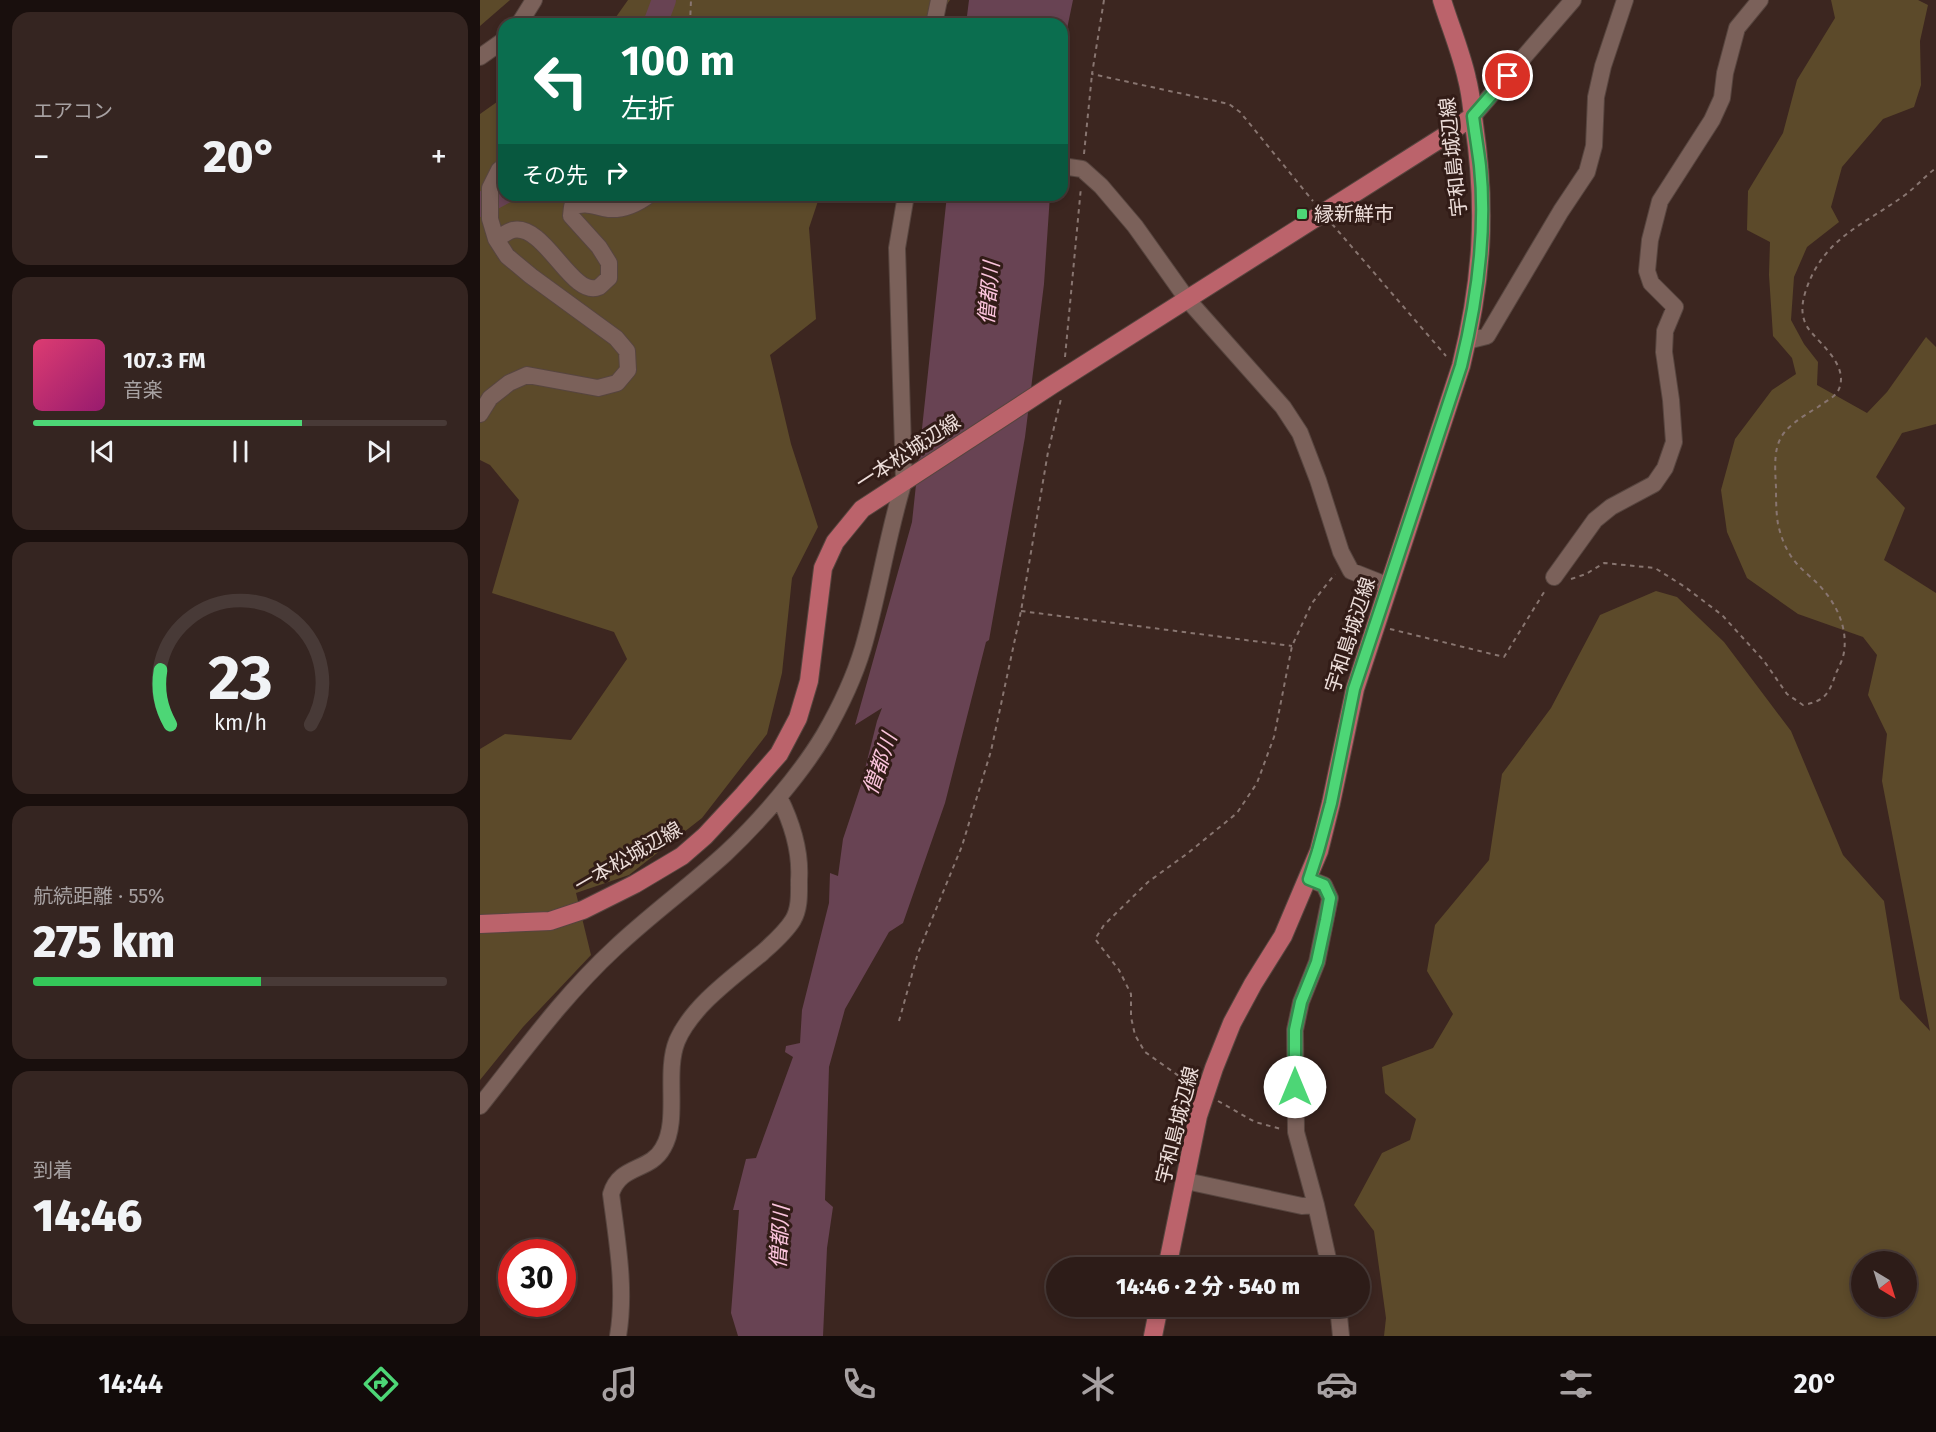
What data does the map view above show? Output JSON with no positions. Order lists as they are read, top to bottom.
{
  "streets": {
    "main road": ["宇和島城辺線", "一本松城辺線"]
  },
  "crossings": [
    ["宇和島城辺線", "一本松城辺線"]
  ],
  "water": ["僧都川"],
  "places": {
    "transit": ["縁新鮮市"]
  },
  "north": "bottom right",
  "page": {
    "tile": [
      "エアコン",
      ["航続距離 · 55%", "275 km"],
      ["到着", "14:46"]
    ],
    "turn": ["100 m", "左折"],
    "heat": ["−", "20°", "+"],
    "then": "その先",
    "song": ["107.3 FM", "音楽"],
    "limit": "30",
    "trip": "14:46 · 2 分 · 540 m",
    "tabs": ["14:44", "20°"],
    "gauge": ["23", "km/h"]
  }
}
